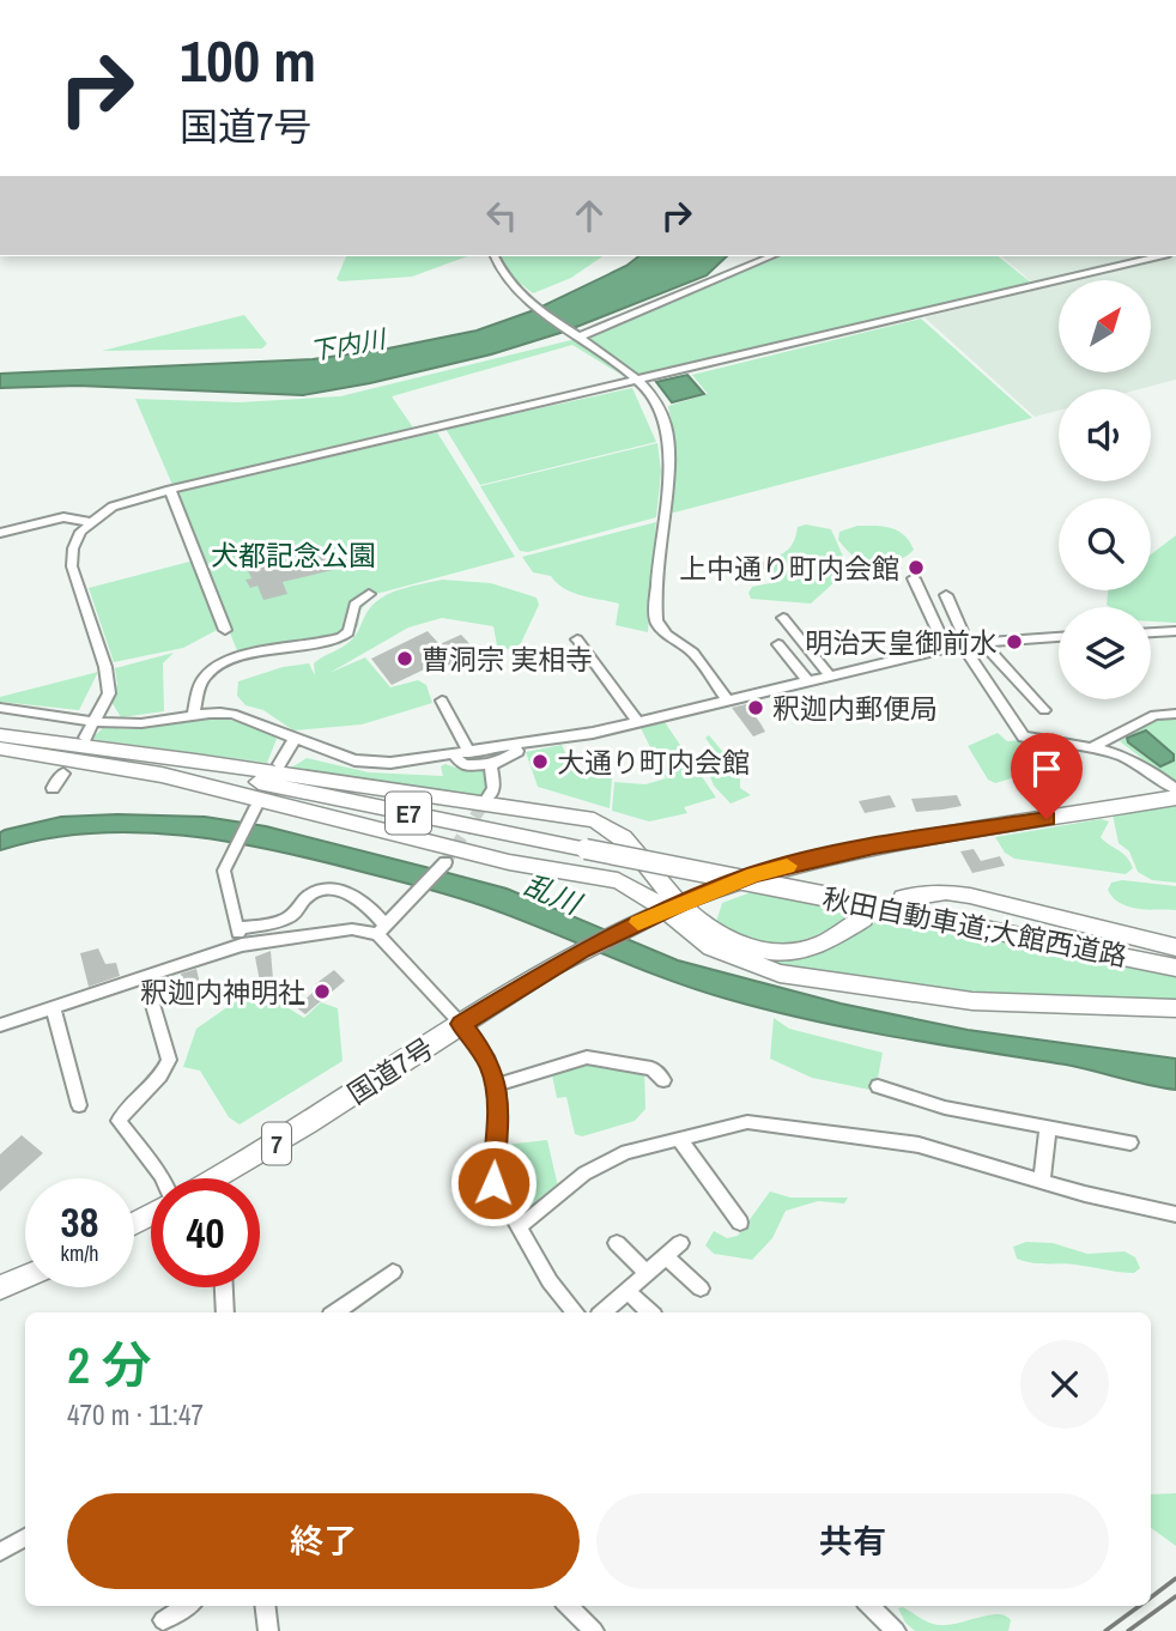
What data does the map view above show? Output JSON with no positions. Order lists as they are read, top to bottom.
{
  "streets": {
    "highway": [
      "E7",
      "秋田自動車道;大館西道路",
      "国道7号",
      "7"
    ]
  },
  "water": ["下内川", "乱川"],
  "parks": ["犬都記念公園"],
  "places": [
    "上中通り町内会館",
    "明治天皇御前水",
    "曹洞宗 実相寺",
    "釈迦内郵便局",
    "大通り町内会館",
    "釈迦内神明社"
  ],
  "north": "top right",
  "page": {
    "turn": ["100 m", "国道7号"],
    "speed": "38 km/h",
    "limit": "40",
    "heading": ["2 分", "470 m · 11:47"],
    "buttons": ["終了", "共有"]
  }
}
